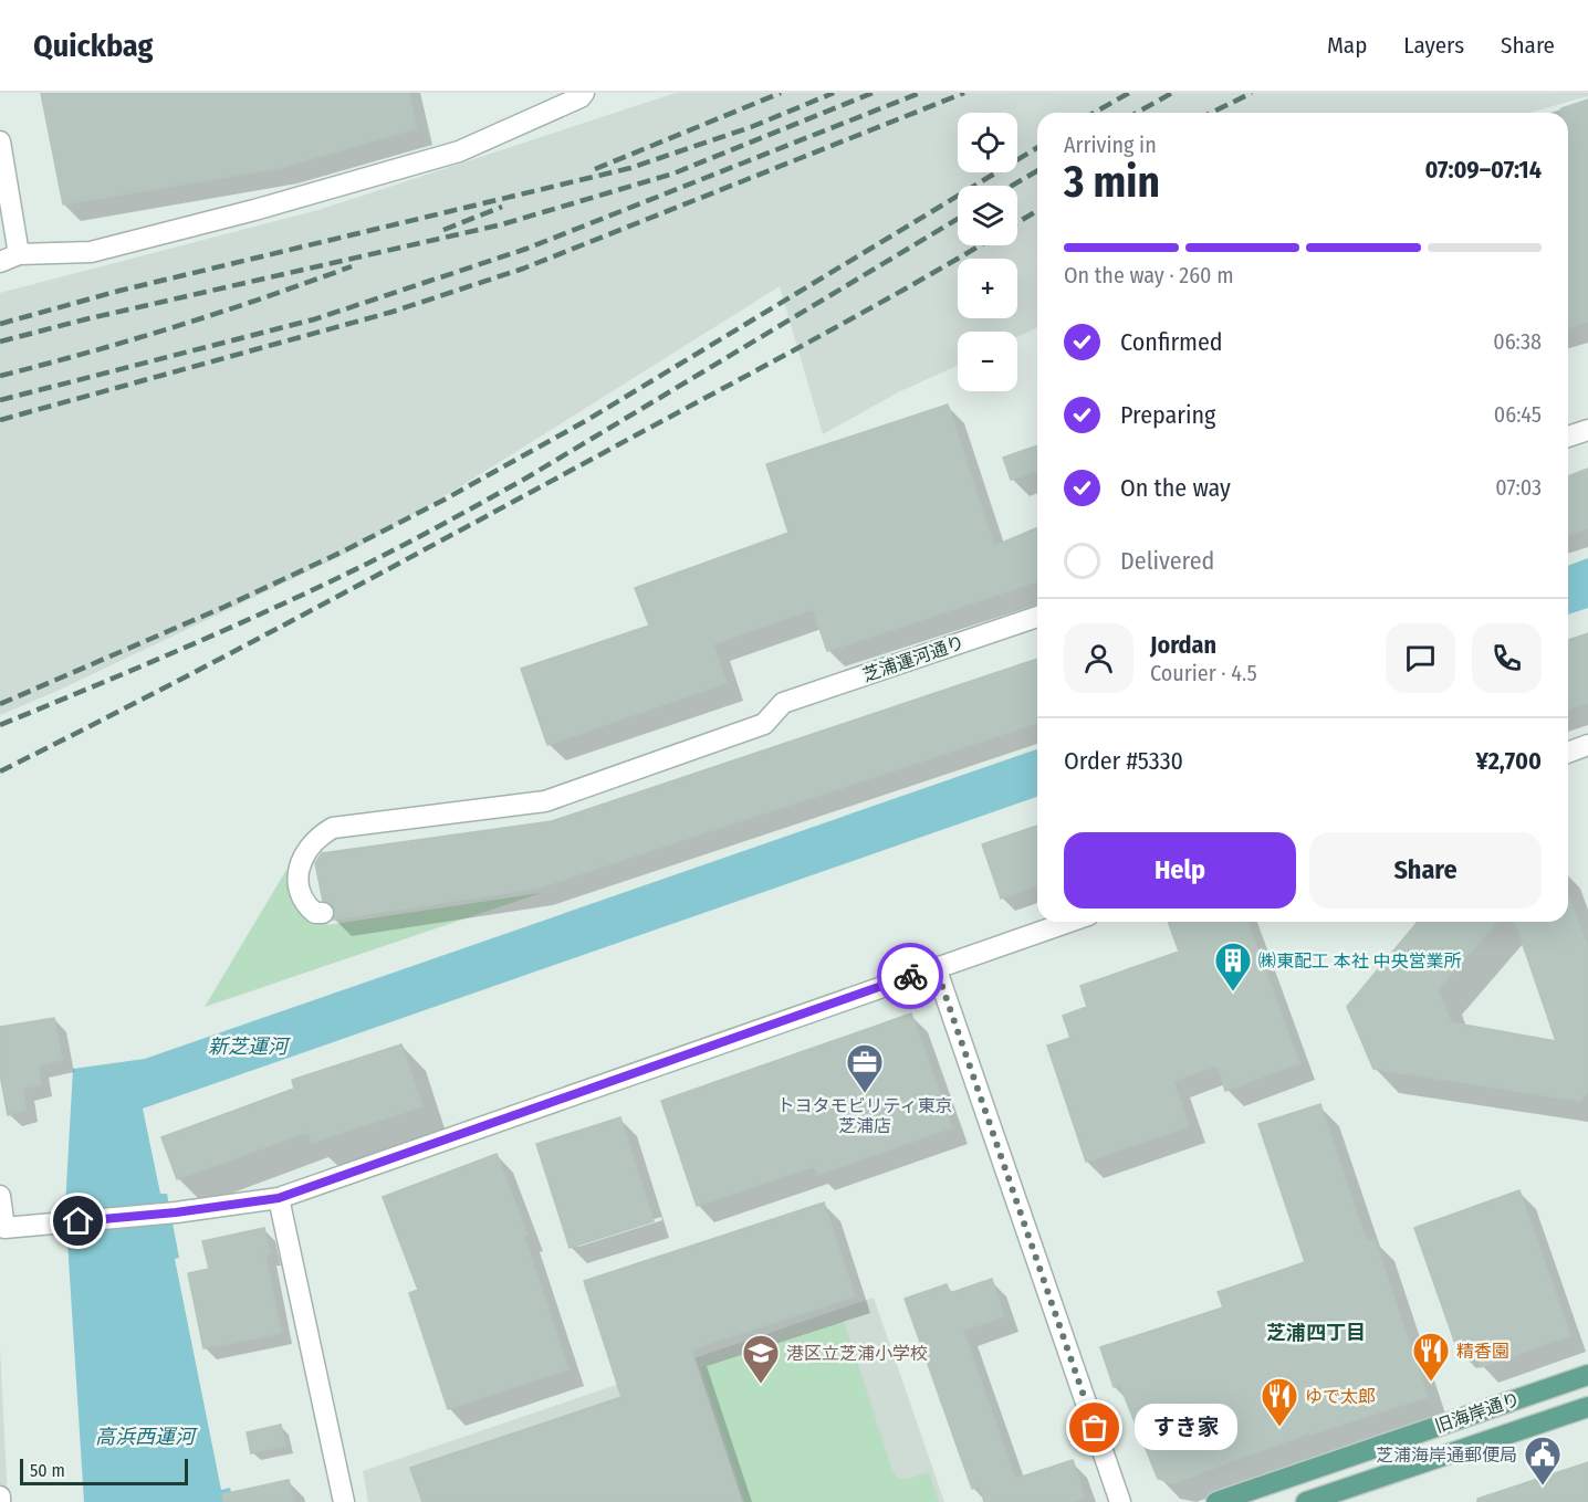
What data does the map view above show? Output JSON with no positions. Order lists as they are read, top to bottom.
{
  "streets": {
    "main road": ["旧海岸通り"],
    "street": ["芝浦運河通り"]
  },
  "districts": ["芝浦四丁目"],
  "water": ["新芝運河", "高浜西運河"],
  "places": {
    "building": ["㈱東配工 本社 中央営業所"],
    "office": ["トヨタモビリティ東京 芝浦店"],
    "restaurant": ["精香園", "ゆで太郎"],
    "school or university": ["港区立芝浦小学校"],
    "other": ["すき家"],
    "public building": ["芝浦海岸通郵便局"]
  },
  "scale_bar": "50 m",
  "page": {
    "header": "Quickbag",
    "nav": ["Map", "Layers", "Share"],
    "map_buttons": ["+", "−"],
    "heading": ["3 min", "Arriving in", "07:09–07:14"],
    "panel": [
      "Jordan",
      "Courier · 4.5",
      "Order #5330",
      "¥2,700"
    ],
    "bar": "On the way · 260 m",
    "list": [
      ["Confirmed", "06:38"],
      ["Preparing", "06:45"],
      ["On the way", "07:03"],
      "Delivered"
    ],
    "buttons": ["Help", "Share"],
    "bubble": "すき家",
    "scale": "50 m"
  }
}
